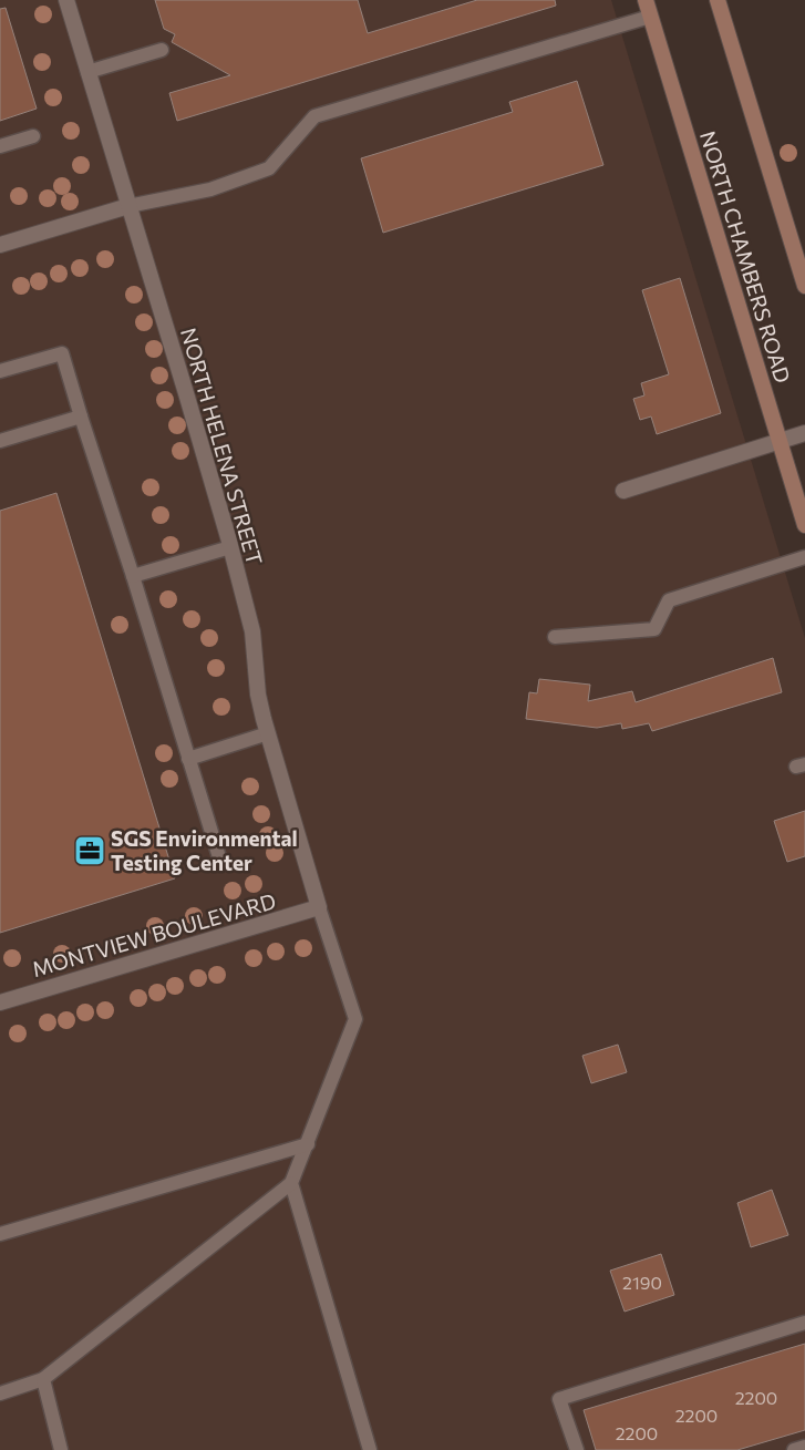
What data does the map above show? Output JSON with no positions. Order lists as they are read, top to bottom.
{
  "streets": {
    "main road": ["NORTH CHAMBERS ROAD"],
    "street": ["NORTH HELENA STREET", "MONTVIEW BOULEVARD"]
  },
  "crossings": [
    ["NORTH HELENA STREET", "MONTVIEW BOULEVARD"]
  ],
  "places": {
    "office": ["SGS Environmental Testing Center"]
  },
  "house_numbers": [
    "2190",
    "2200",
    "2200",
    "2200"
  ]
}
